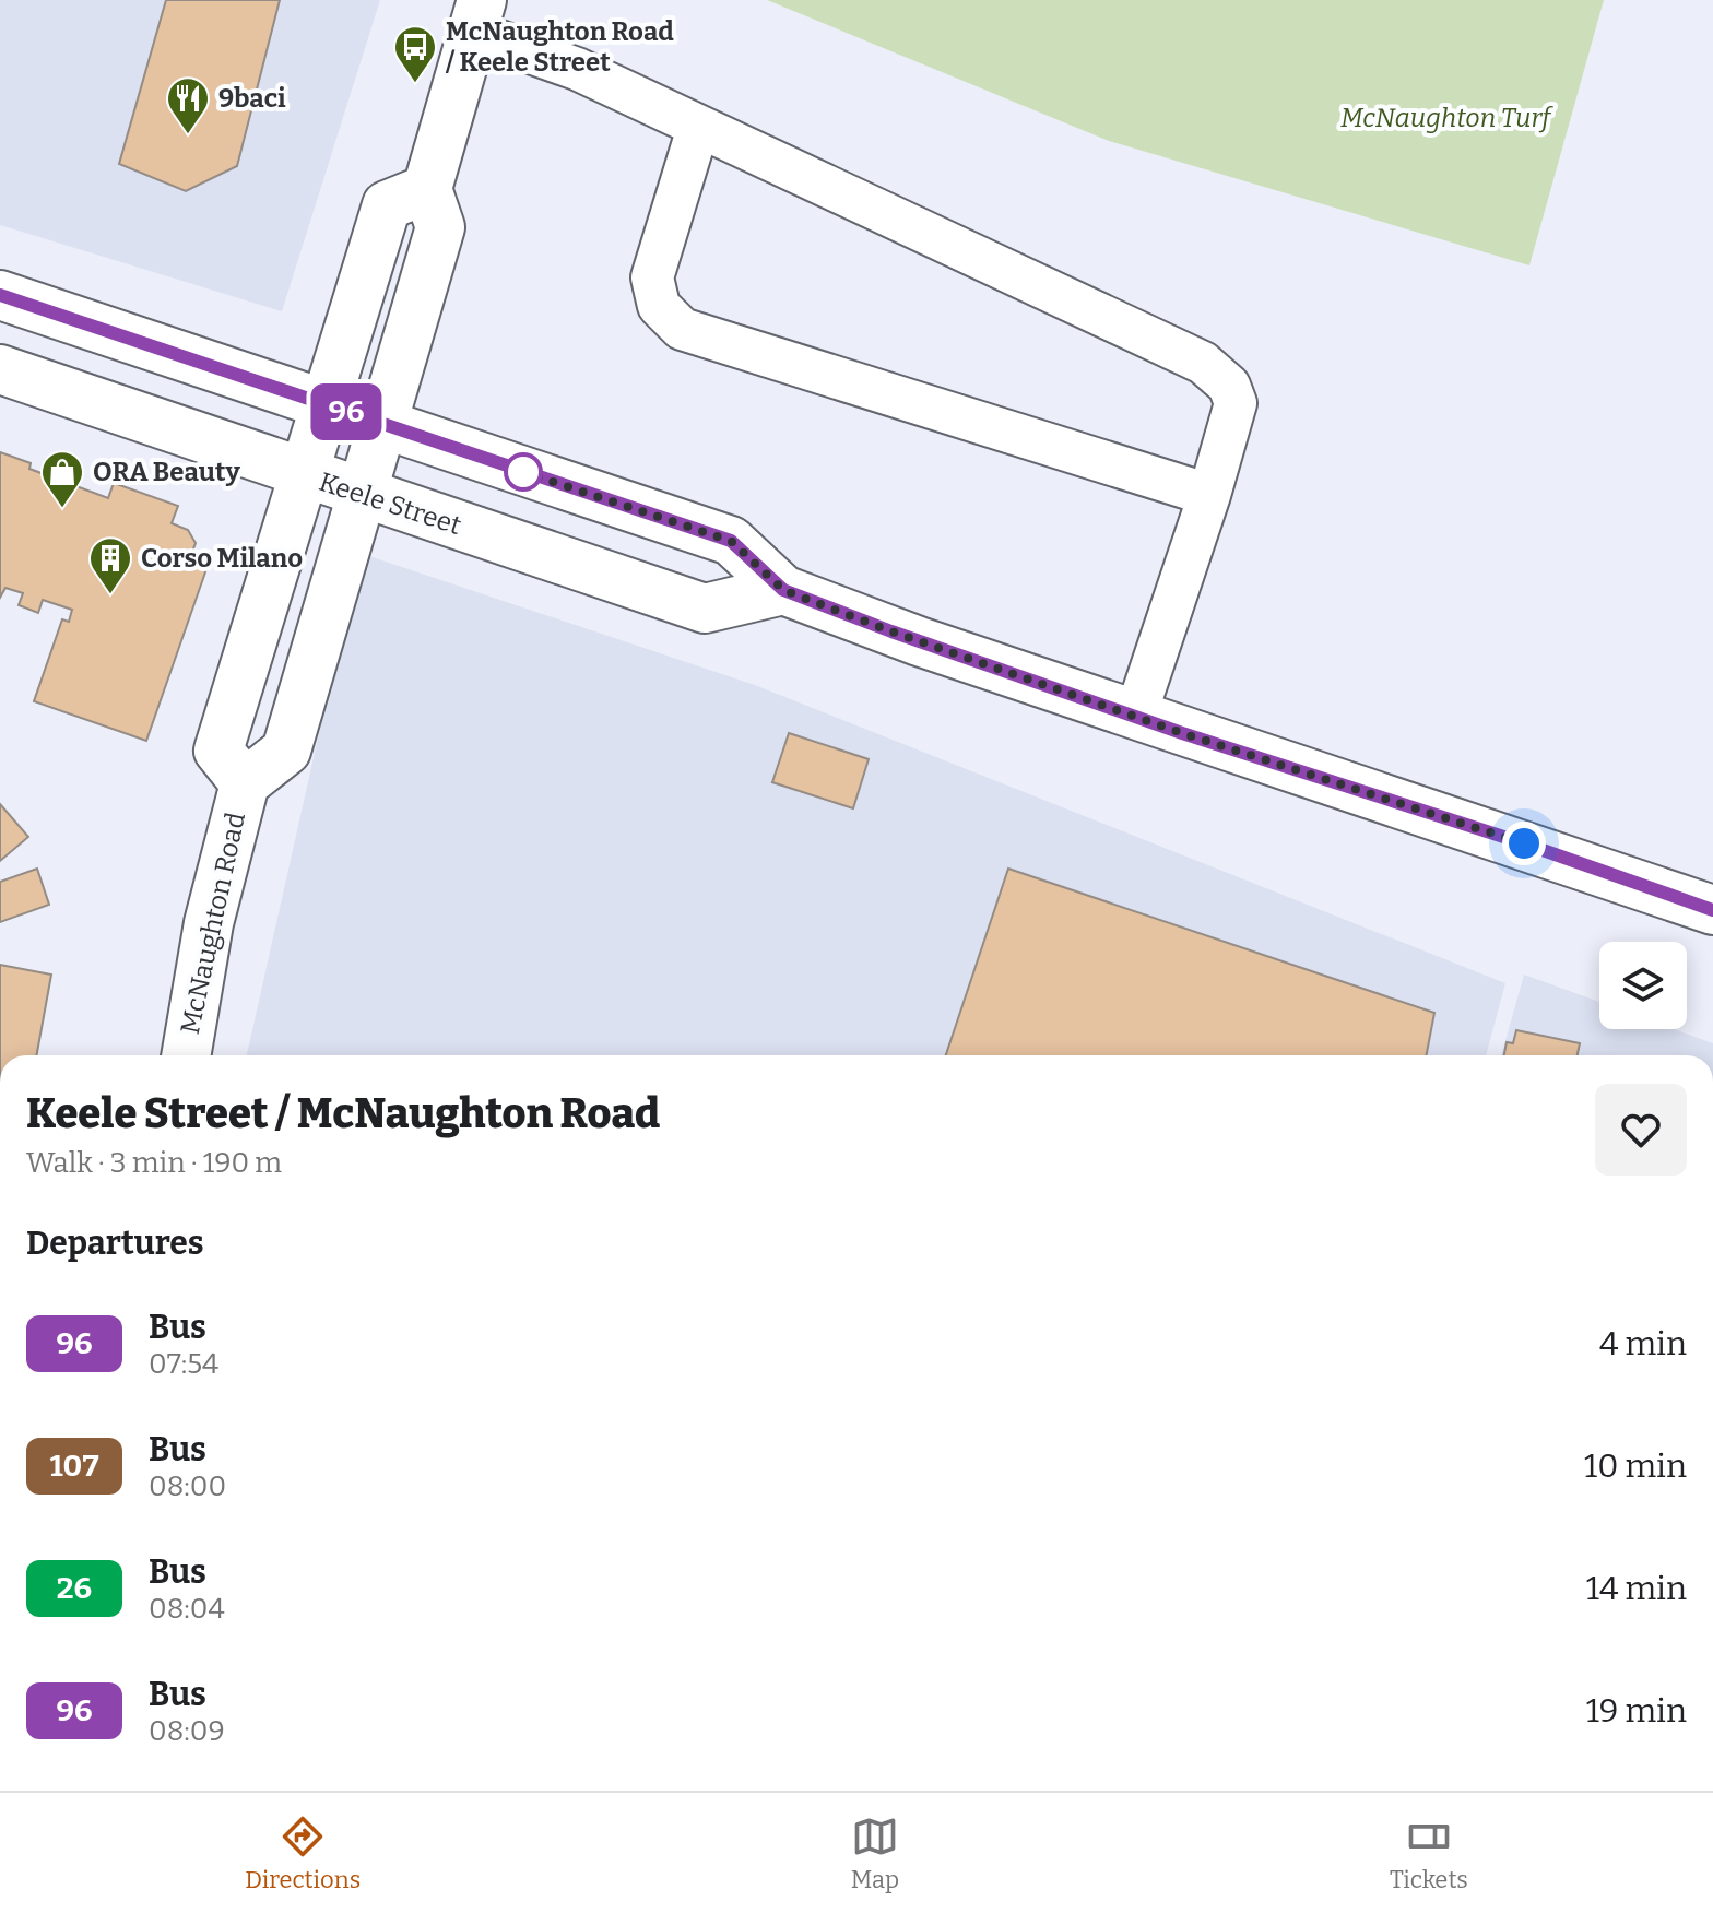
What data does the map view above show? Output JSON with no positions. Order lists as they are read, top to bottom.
{
  "streets": {
    "main road": ["Keele Street", "McNaughton Road"]
  },
  "crossings": [
    ["Keele Street", "McNaughton Road"]
  ],
  "parks": ["McNaughton Turf"],
  "places": {
    "bus stop": ["McNaughton Road / Keele Street"],
    "restaurant": ["9baci"],
    "shop": ["ORA Beauty"],
    "building": ["Corso Milano"]
  },
  "lines": ["bus line 96"],
  "page": {
    "on_map": "96",
    "heading": [
      ["Keele Street / McNaughton Road", "Walk · 3 min · 190 m"],
      "Departures"
    ],
    "list": [
      {
        "mark": "96",
        "name": "Bus",
        "note": "07:54",
        "value": "4 min"
      },
      {
        "mark": "107",
        "name": "Bus",
        "note": "08:00",
        "value": "10 min"
      },
      {
        "mark": "26",
        "name": "Bus",
        "note": "08:04",
        "value": "14 min"
      },
      {
        "mark": "96",
        "name": "Bus",
        "note": "08:09",
        "value": "19 min"
      }
    ],
    "tabs": ["Directions", "Map", "Tickets"]
  }
}
